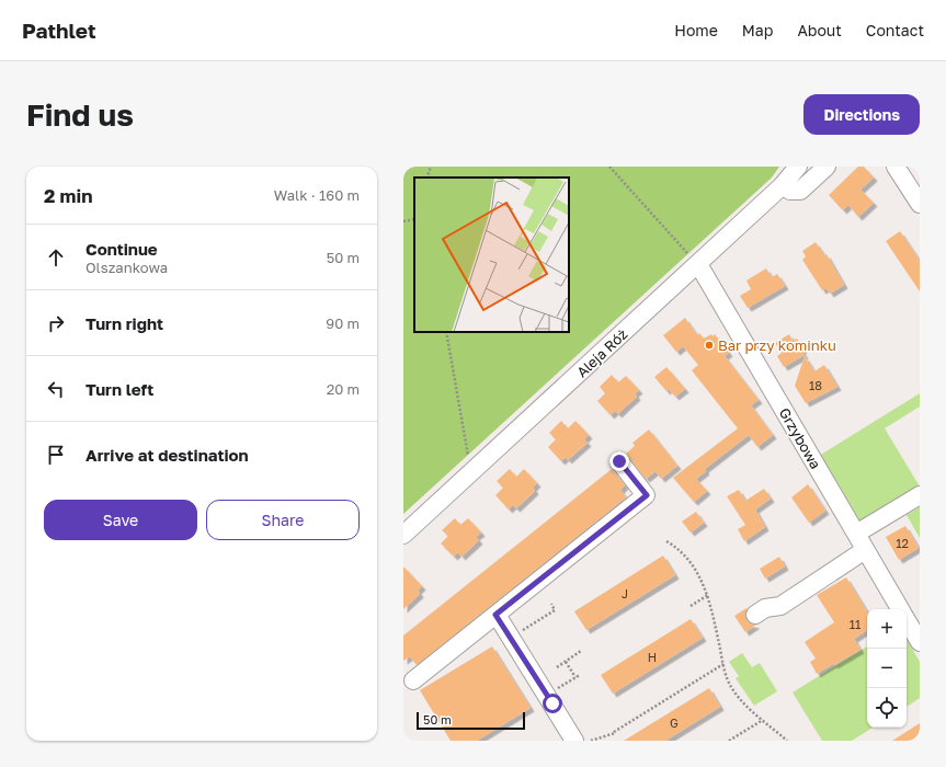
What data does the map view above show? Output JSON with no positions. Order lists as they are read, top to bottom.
{
  "streets": {
    "street": ["Aleja Róż", "Grzybowa"]
  },
  "crossings": [
    ["Aleja Róż", "Grzybowa"]
  ],
  "places": ["Bar przy kominku"],
  "house_numbers": [
    "18",
    "12",
    "J",
    "11",
    "H",
    "G"
  ],
  "scale_bar": "50 m",
  "page": {
    "header": "Pathlet",
    "nav": [
      "Home",
      "Map",
      "About",
      "Contact"
    ],
    "buttons": [
      "Directions",
      ["Save", "Share"]
    ],
    "title": "Find us",
    "heading": ["2 min", "Walk · 160 m"],
    "list": [
      ["Continue", "Olszankowa", "50 m"],
      ["Turn right", "90 m"],
      ["Turn left", "20 m"],
      "Arrive at destination"
    ],
    "map_buttons": ["+", "−"],
    "scale": "50 m"
  }
}
